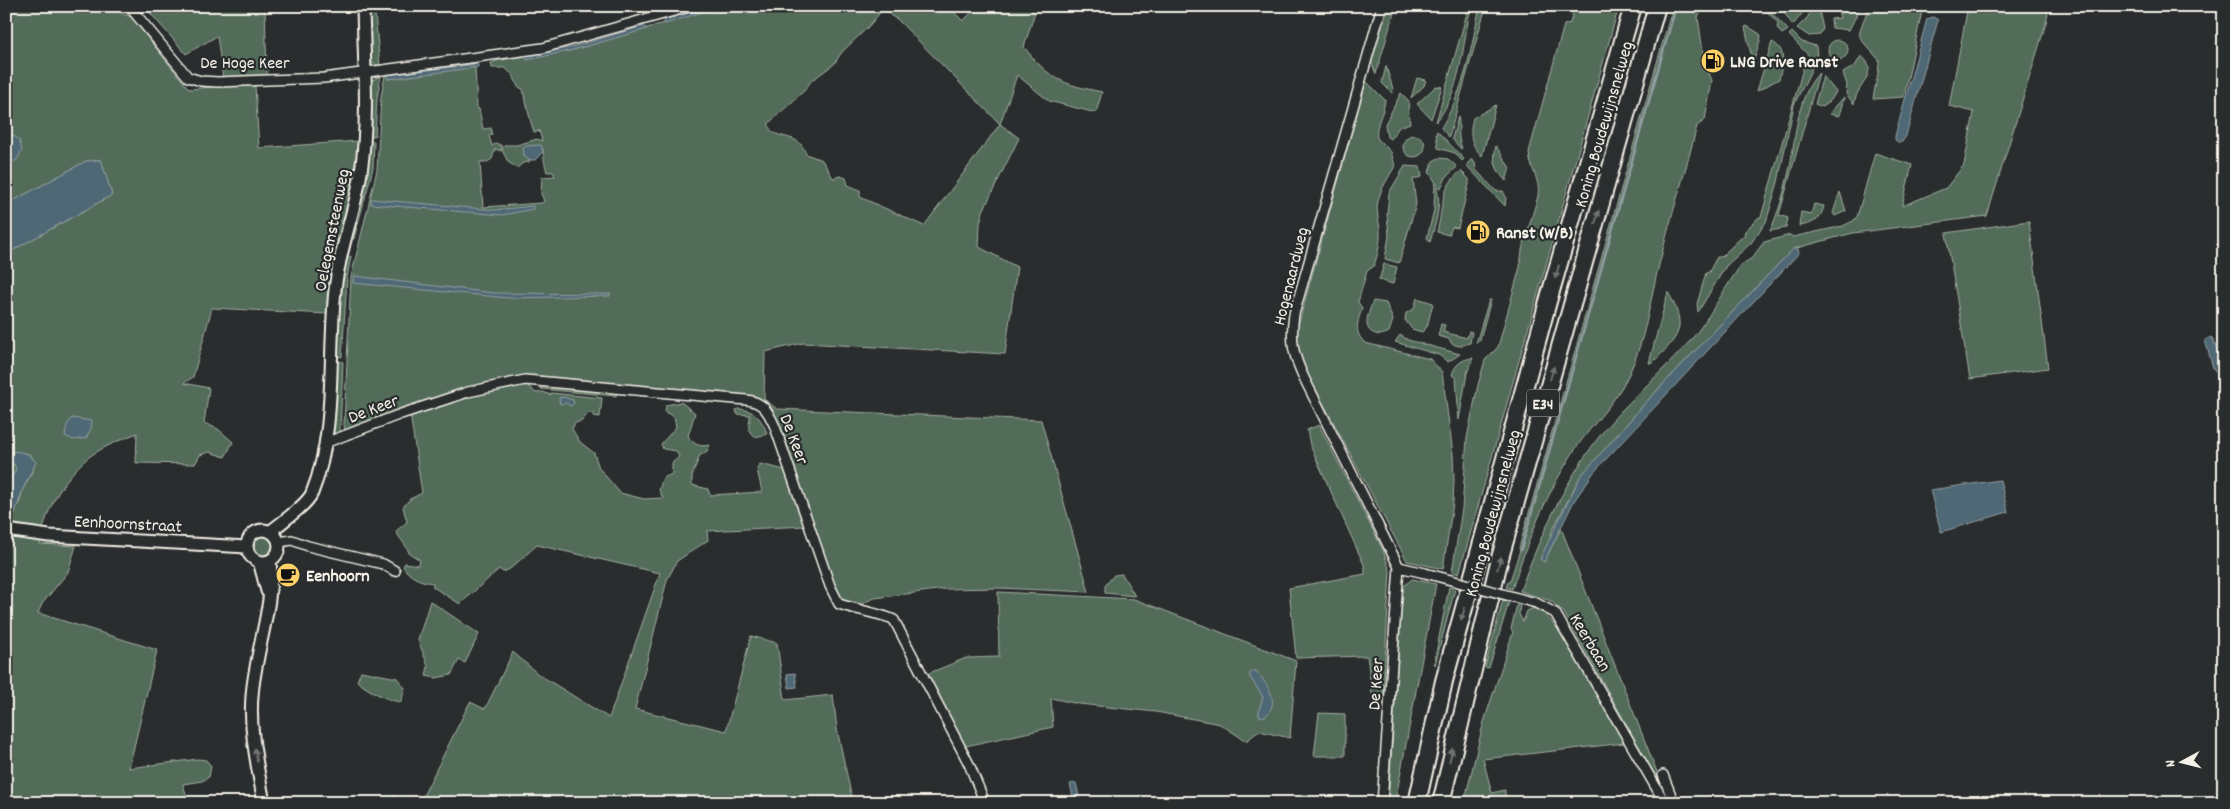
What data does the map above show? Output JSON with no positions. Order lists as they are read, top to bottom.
{
  "streets": {
    "highway": ["Koning Boudewijnsnelweg", "E34"],
    "street": [
      "De Hoge Keer",
      "Oelegemsteenweg",
      "Hogenaardweg",
      "De Keer",
      "Eenhoornstraat",
      "Keerbaan"
    ]
  },
  "crossings": [
    ["De Hoge Keer", "Oelegemsteenweg"],
    ["Oelegemsteenweg", "De Keer"],
    ["Oelegemsteenweg", "Eenhoornstraat"],
    ["Hogenaardweg", "De Keer"],
    ["Hogenaardweg", "Keerbaan"],
    ["De Keer", "Keerbaan"]
  ],
  "places": {
    "fuel station": ["LNG Drive Ranst", "Ranst (W/B)"],
    "cafe": ["Eenhoorn"]
  },
  "north": "left"
}
